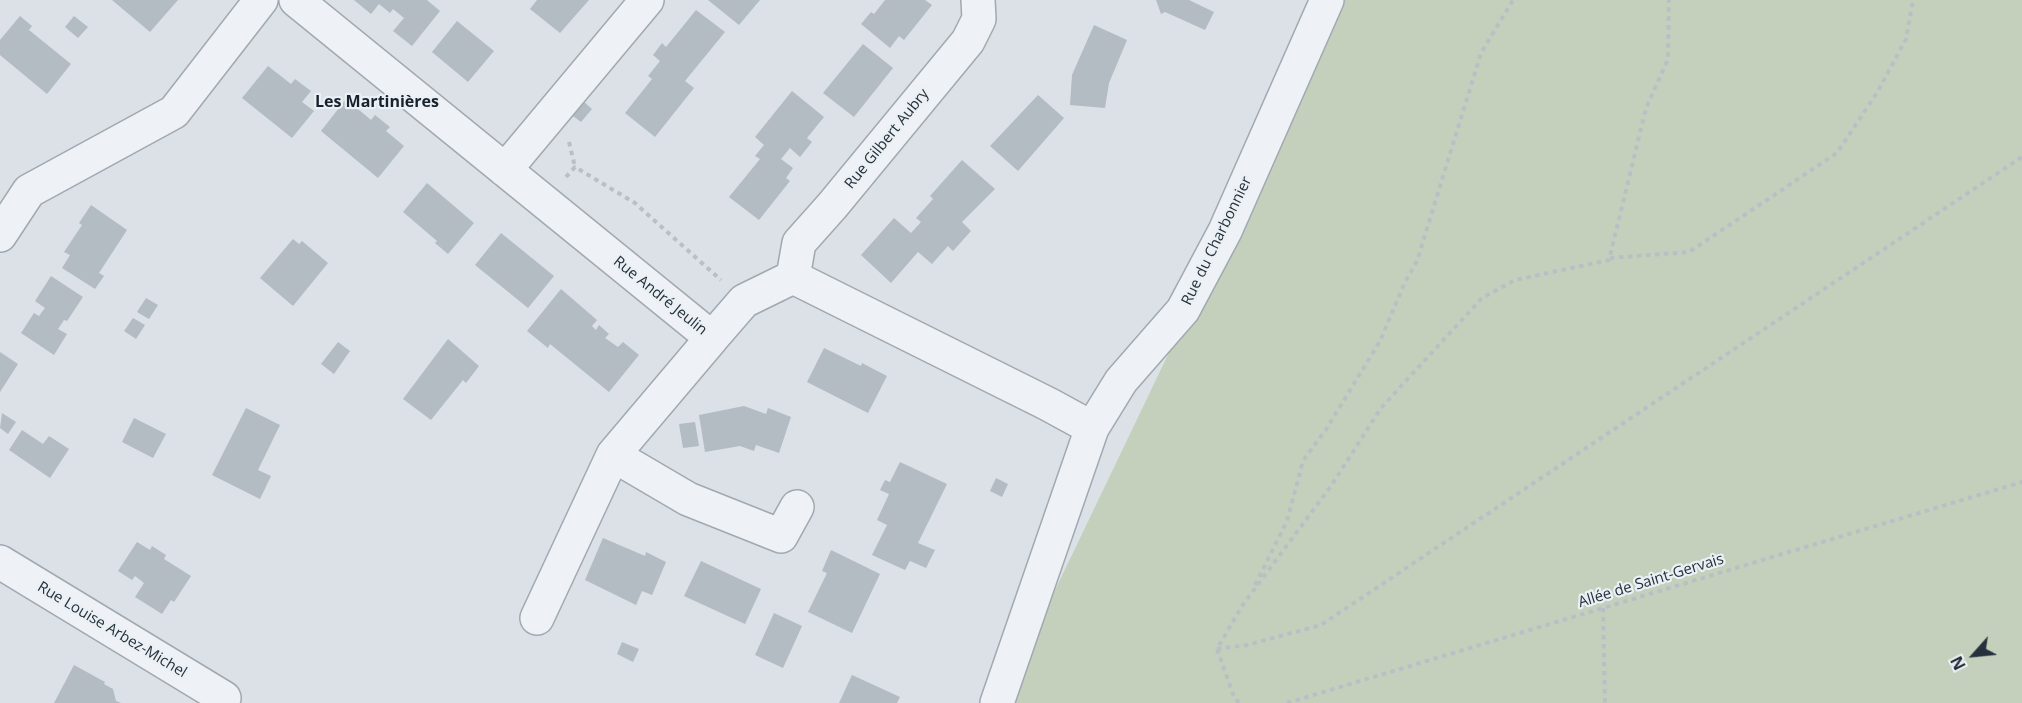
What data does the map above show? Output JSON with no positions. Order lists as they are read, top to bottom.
{
  "streets": {
    "street": [
      "Rue Gilbert Aubry",
      "Rue du Charbonnier",
      "Rue André Jeulin",
      "Rue Louise Arbez-Michel"
    ],
    "path": ["Allée de Saint-Gervais"]
  },
  "crossings": [
    ["Rue Gilbert Aubry", "Rue André Jeulin"]
  ],
  "districts": ["Les Martinières"],
  "north": "bottom left"
}
